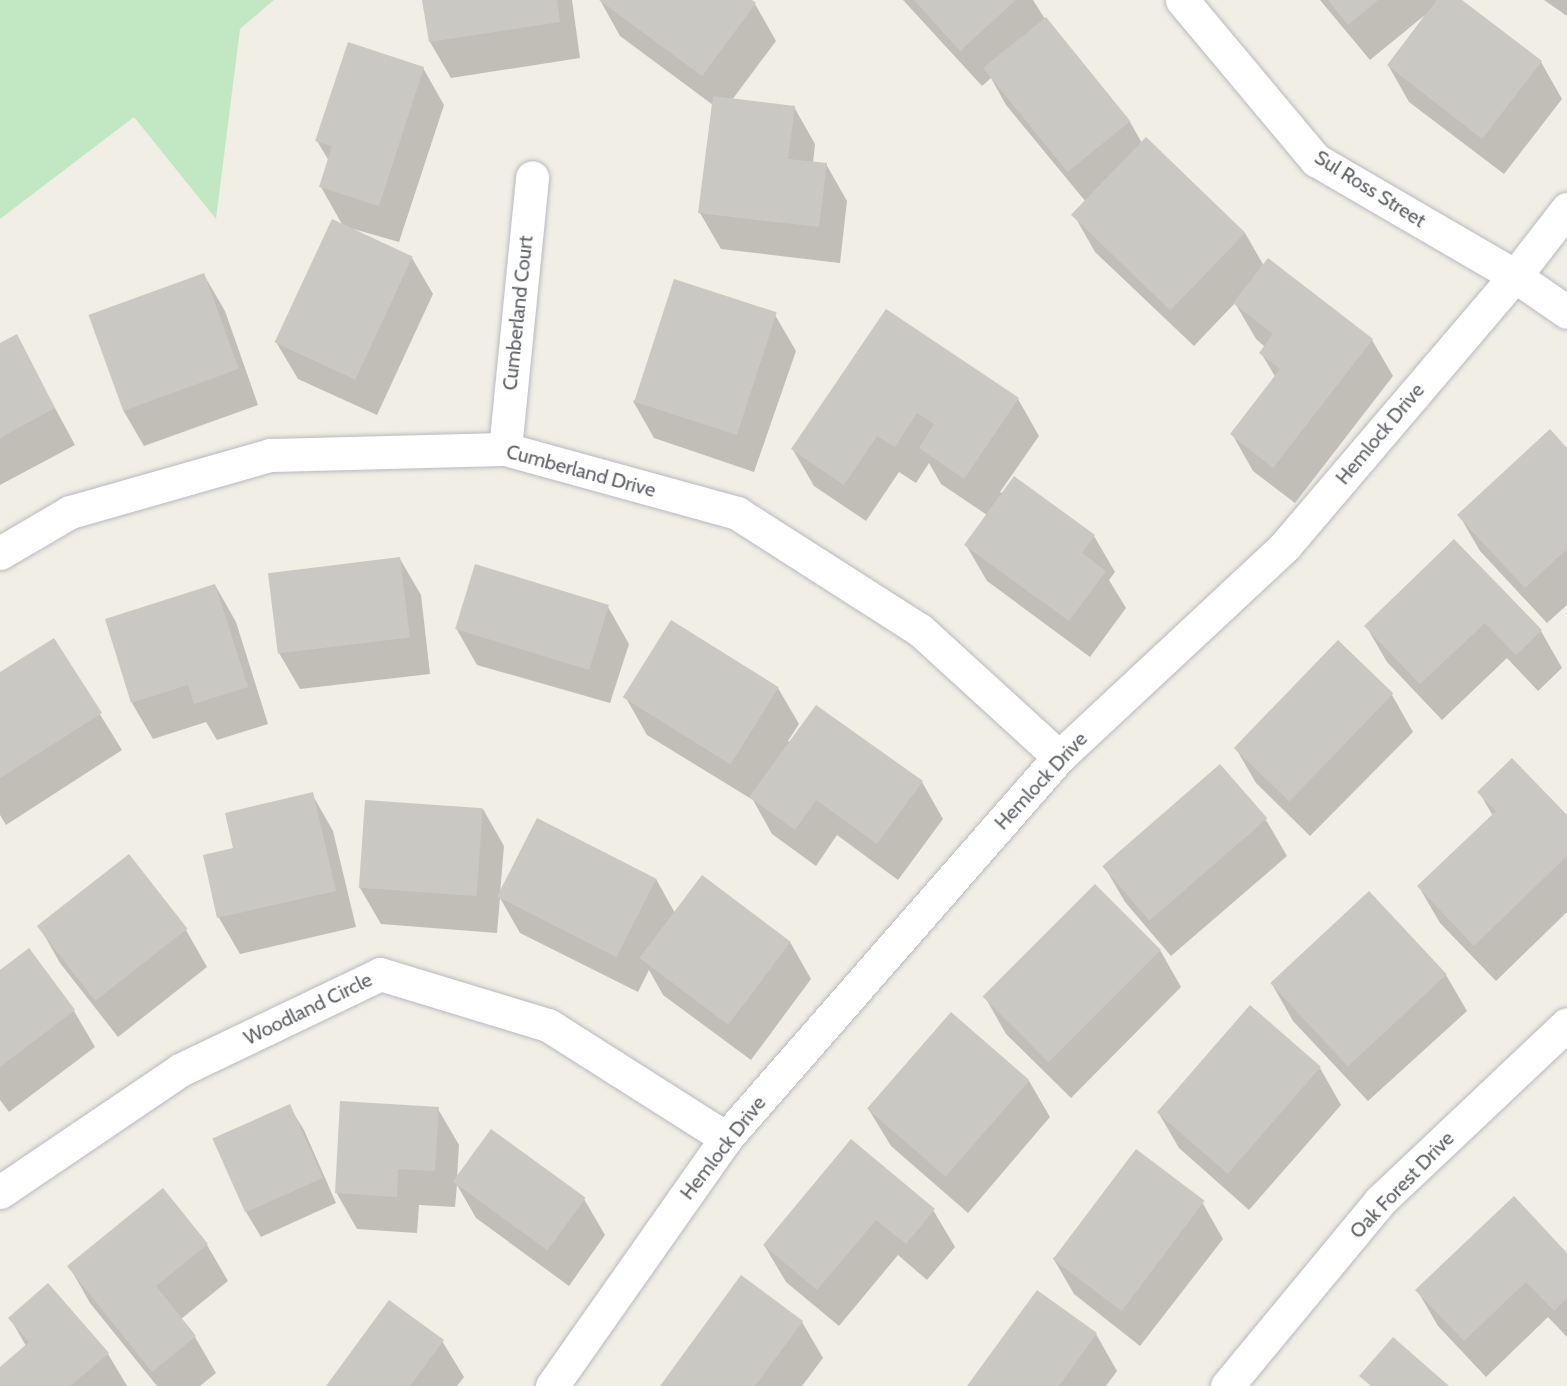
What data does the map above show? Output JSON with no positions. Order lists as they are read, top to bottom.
{
  "streets": {
    "street": [
      "Sul Ross Street",
      "Cumberland Court",
      "Hemlock Drive",
      "Cumberland Drive",
      "Woodland Circle",
      "Oak Forest Drive"
    ]
  },
  "crossings": [
    ["Sul Ross Street", "Hemlock Drive"],
    ["Cumberland Court", "Cumberland Drive"],
    ["Hemlock Drive", "Cumberland Drive"],
    ["Hemlock Drive", "Woodland Circle"]
  ]
}
